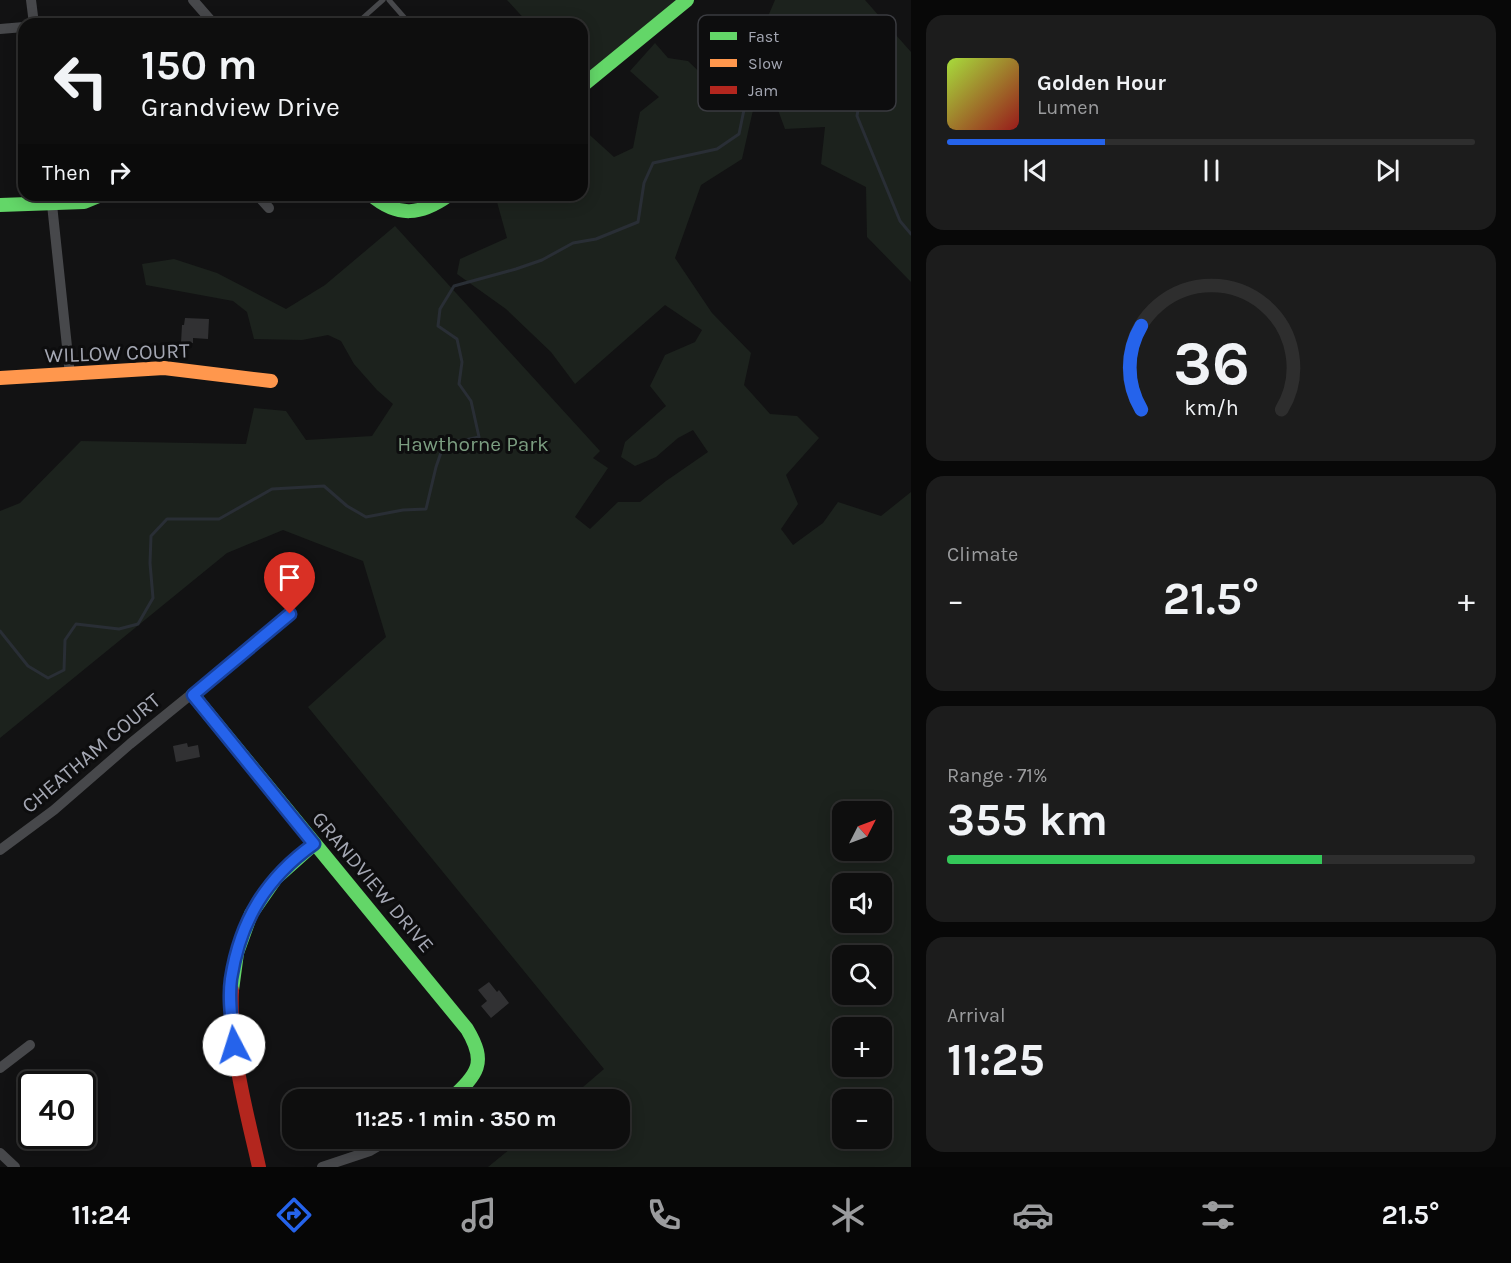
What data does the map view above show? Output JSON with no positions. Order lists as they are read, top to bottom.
{
  "streets": {
    "street": ["WILLOW COURT", "CHEATHAM COURT", "GRANDVIEW DRIVE"]
  },
  "crossings": [
    ["CHEATHAM COURT", "GRANDVIEW DRIVE"]
  ],
  "parks": ["Hawthorne Park"],
  "legend": ["Fast", "Slow", "Jam"],
  "north": "top right",
  "page": {
    "turn": ["150 m", "Grandview Drive"],
    "song": ["Golden Hour", "Lumen"],
    "then": "Then",
    "tile": [
      "Climate",
      ["Range · 71%", "355 km"],
      ["Arrival", "11:25"]
    ],
    "heat": ["−", "21.5°", "+"],
    "map_buttons": ["+", "−"],
    "limit": "40",
    "trip": "11:25 · 1 min · 350 m",
    "tabs": ["11:24", "21.5°"],
    "gauge": ["36", "km/h"]
  }
}
